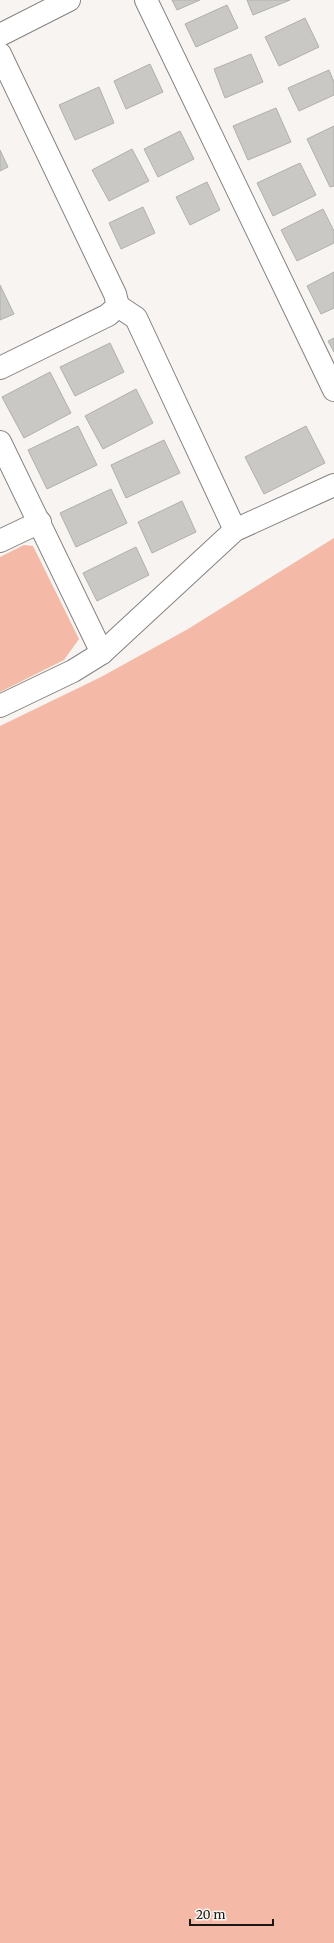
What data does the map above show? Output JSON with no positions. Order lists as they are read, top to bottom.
{
  "scale_bar": "20 m"
}
